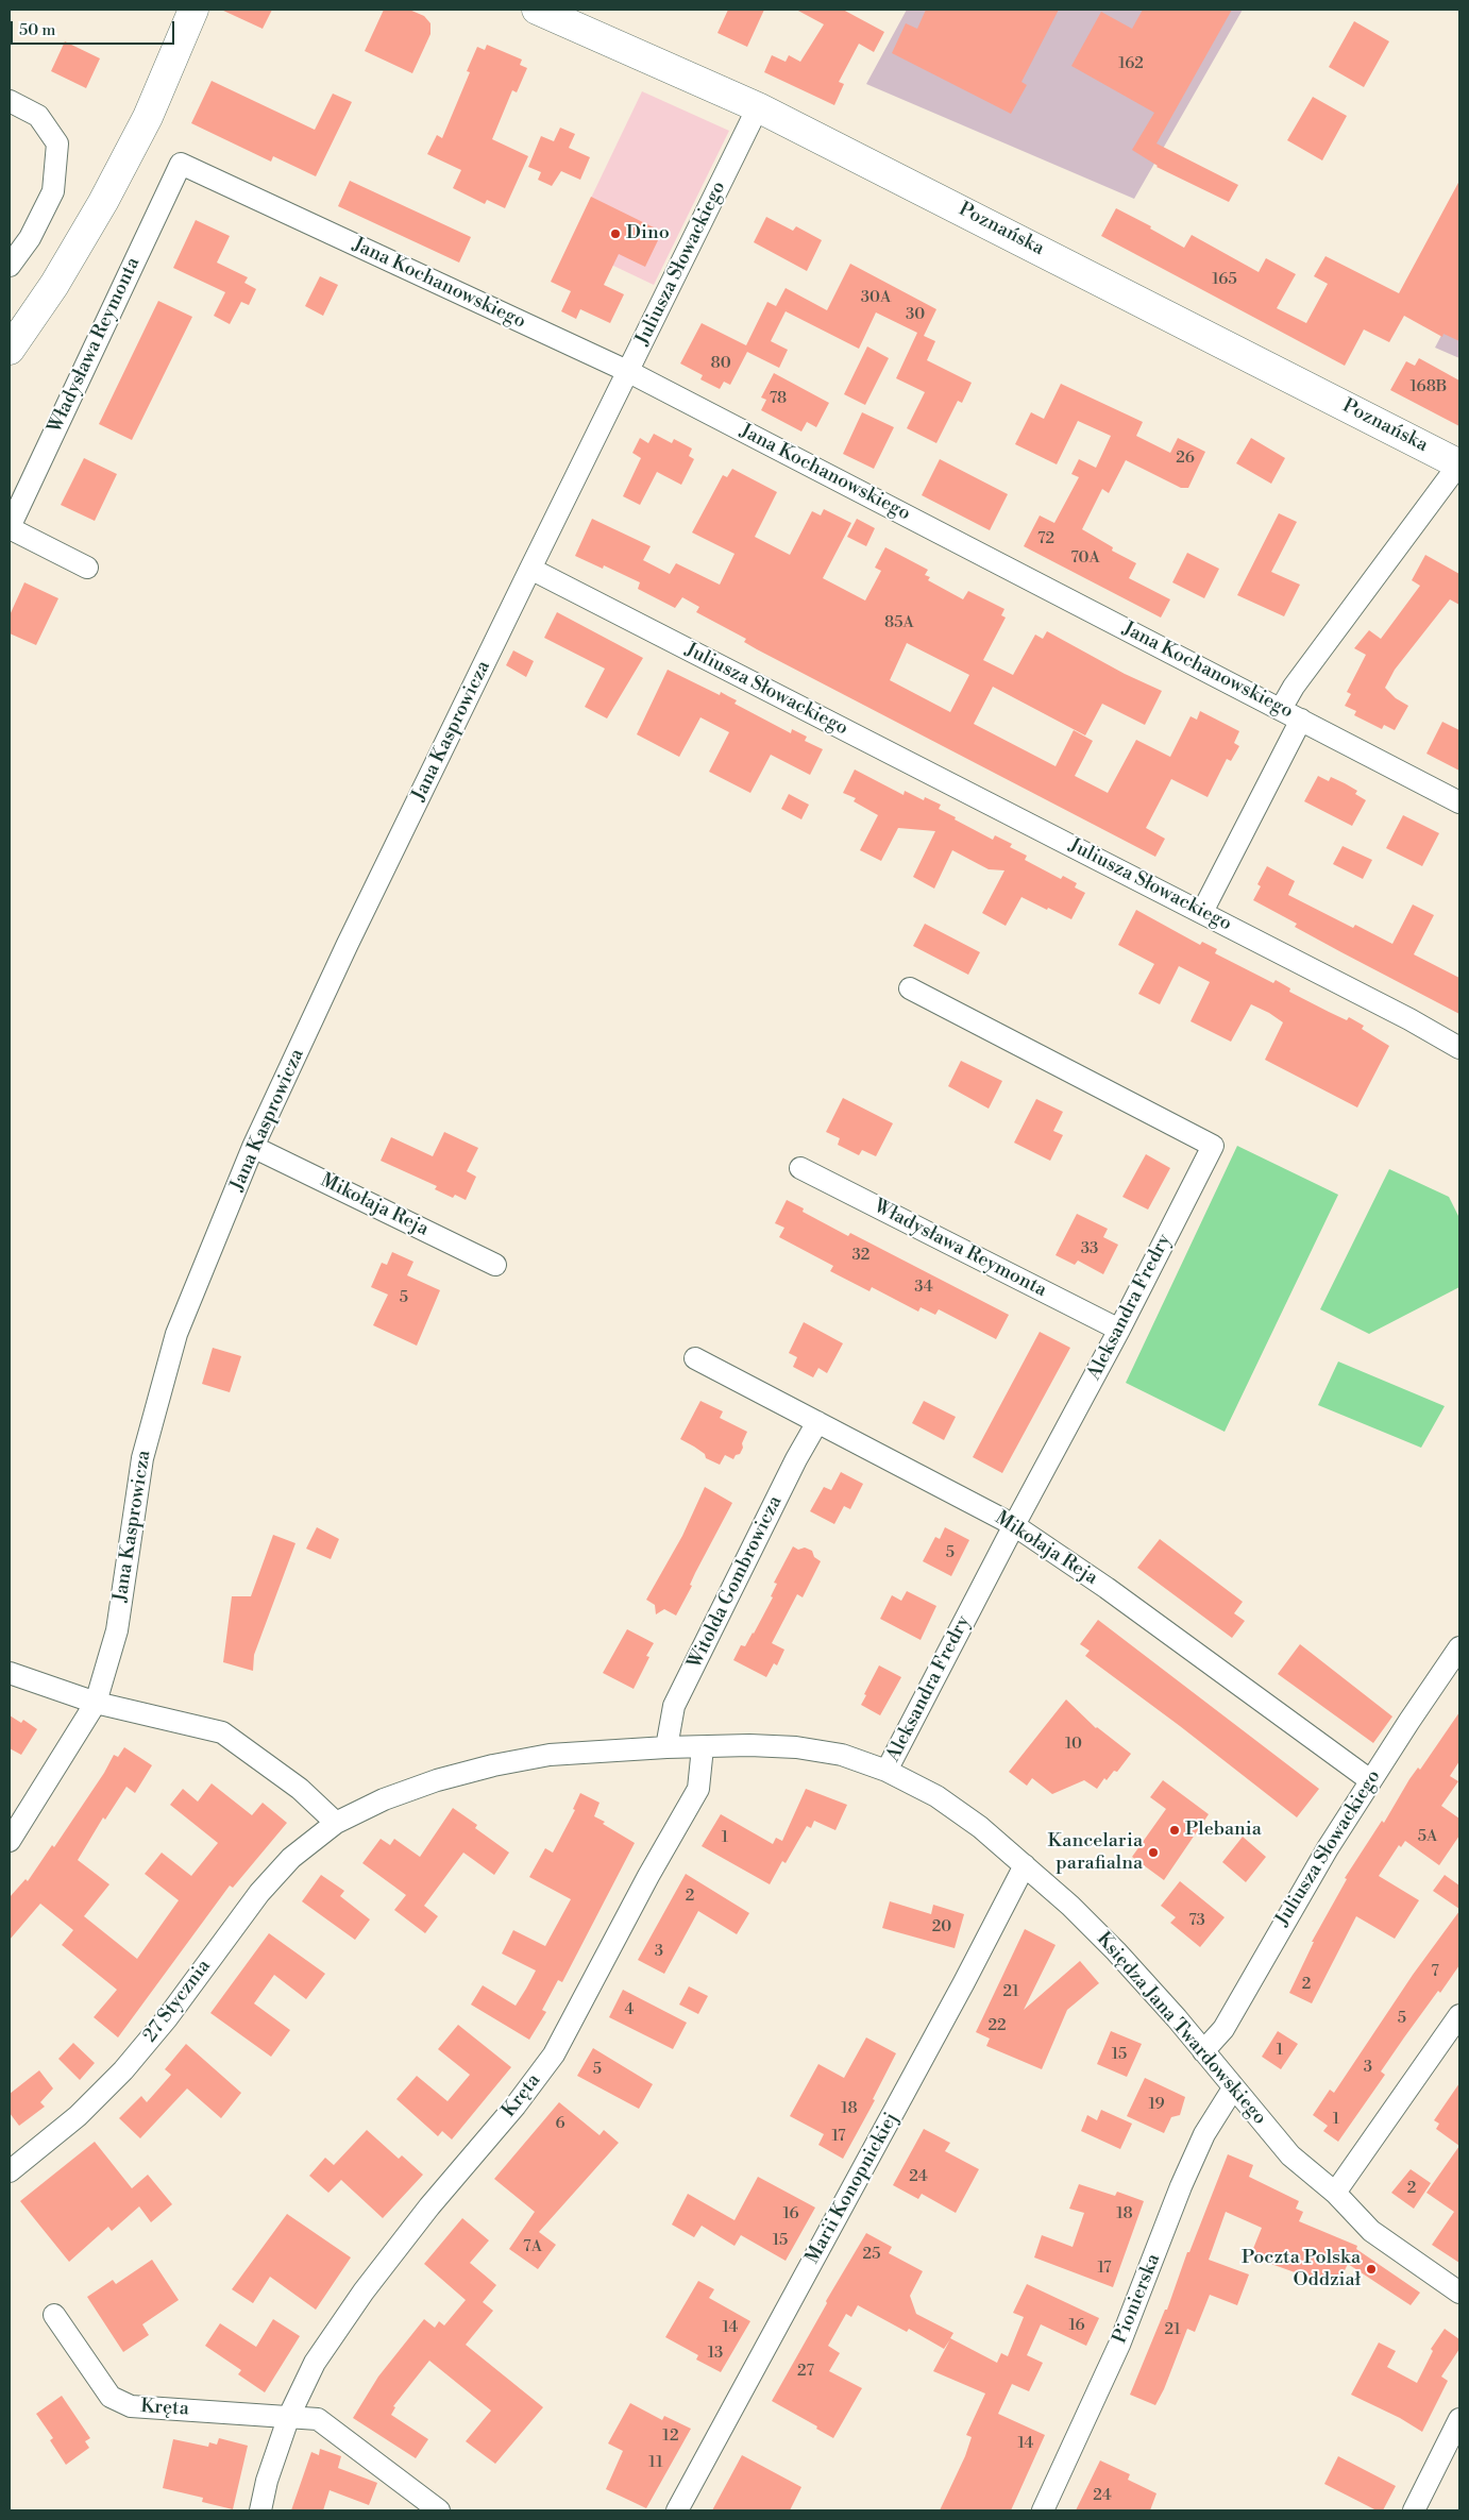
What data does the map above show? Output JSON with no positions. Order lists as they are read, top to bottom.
{
  "streets": {
    "street": [
      "Poznańska",
      "Juliusza Słowackiego",
      "Jana Kochanowskiego",
      "Władysława Reymonta",
      "Jana Kasprowicza",
      "Mikołaja Reja",
      "Aleksandra Fredry",
      "Witolda Gombrowicza",
      "27 Stycznia",
      "Księdza Jana Twardowskiego",
      "Kręta",
      "Marii Konopnickiej",
      "Pionierska"
    ]
  },
  "crossings": [
    ["Poznańska", "Juliusza Słowackiego"],
    ["Juliusza Słowackiego", "Jana Kochanowskiego"],
    ["Juliusza Słowackiego", "Jana Kasprowicza"],
    ["Juliusza Słowackiego", "Mikołaja Reja"],
    ["Juliusza Słowackiego", "Księdza Jana Twardowskiego"],
    ["Jana Kochanowskiego", "Władysława Reymonta"],
    ["Władysława Reymonta", "Aleksandra Fredry"],
    ["Jana Kasprowicza", "Mikołaja Reja"],
    ["Mikołaja Reja", "Aleksandra Fredry"],
    ["Mikołaja Reja", "Witolda Gombrowicza"],
    ["Aleksandra Fredry", "Księdza Jana Twardowskiego"],
    ["Witolda Gombrowicza", "Księdza Jana Twardowskiego"],
    ["27 Stycznia", "Księdza Jana Twardowskiego"],
    ["Księdza Jana Twardowskiego", "Kręta"],
    ["Księdza Jana Twardowskiego", "Marii Konopnickiej"],
    ["Księdza Jana Twardowskiego", "Pionierska"]
  ],
  "places": [
    "Dino",
    "Plebania",
    "Kancelaria parafialna",
    "Poczta Polska Oddział"
  ],
  "house_numbers": [
    "162",
    "165",
    "30A",
    "30",
    "80",
    "168B",
    "78",
    "26",
    "72",
    "70A",
    "85A",
    "33",
    "32",
    "34",
    "5",
    "5",
    "10",
    "5A",
    "1",
    "2",
    "73",
    "20",
    "3",
    "7",
    "2",
    "21",
    "4",
    "5",
    "22",
    "1",
    "15",
    "3",
    "5",
    "19",
    "18",
    "1",
    "6",
    "17",
    "24",
    "2",
    "16",
    "18",
    "15",
    "7A",
    "25",
    "17",
    "16",
    "14",
    "21",
    "13",
    "27",
    "12",
    "14",
    "11",
    "24"
  ],
  "scale_bar": "50 m"
}
